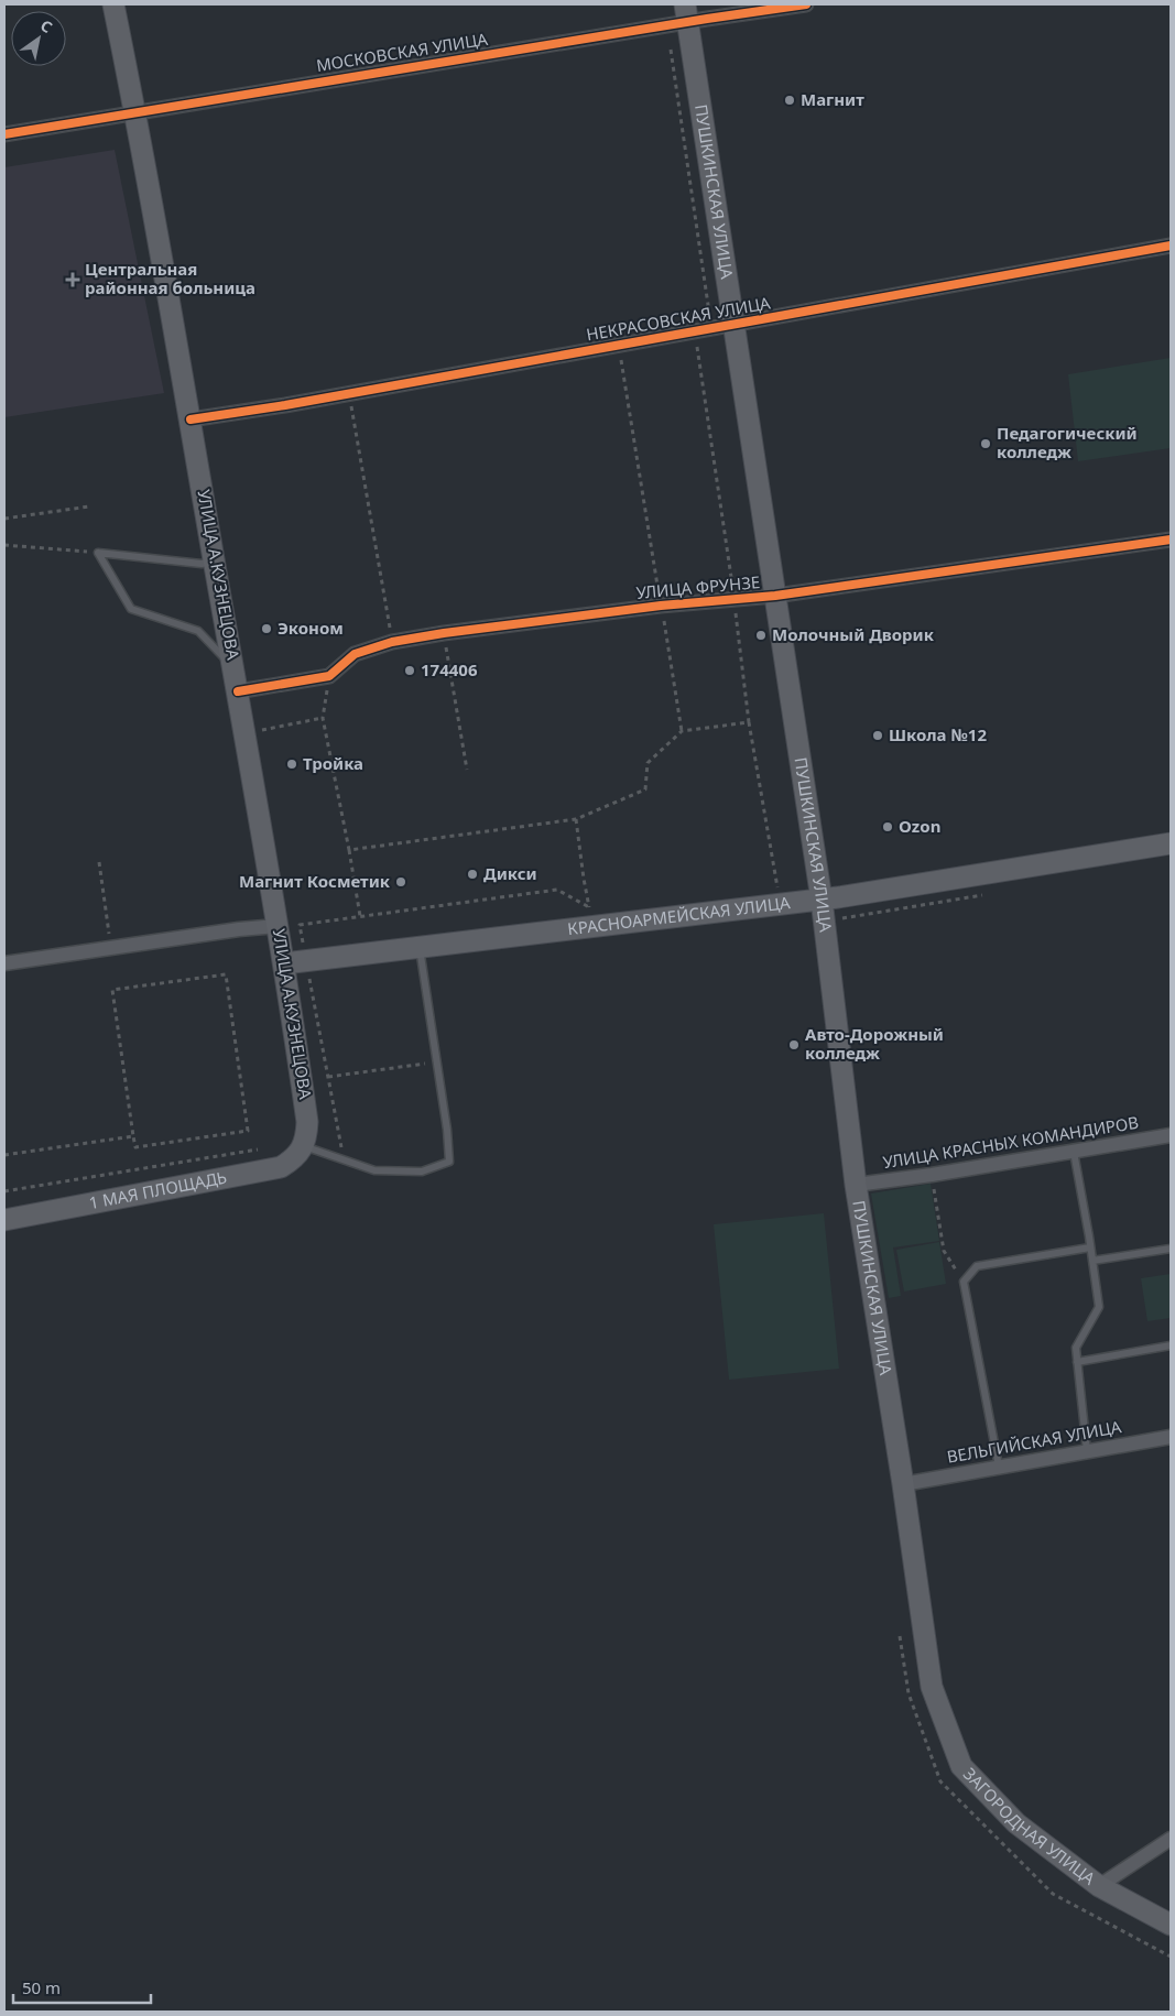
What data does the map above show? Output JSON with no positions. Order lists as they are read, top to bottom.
{
  "streets": {
    "main road": [
      "ПУШКИНСКАЯ УЛИЦА",
      "УЛИЦА А.КУЗНЕЦОВА",
      "КРАСНОАРМЕЙСКАЯ УЛИЦА",
      "1 МАЯ ПЛОЩАДЬ",
      "ЗАГОРОДНАЯ УЛИЦА"
    ],
    "street": [
      "МОСКОВСКАЯ УЛИЦА",
      "НЕКРАСОВСКАЯ УЛИЦА",
      "УЛИЦА ФРУНЗЕ",
      "УЛИЦА КРАСНЫХ КОМАНДИРОВ",
      "ВЕЛЬГИЙСКАЯ УЛИЦА"
    ]
  },
  "crossings": [
    ["МОСКОВСКАЯ УЛИЦА", "ПУШКИНСКАЯ УЛИЦА"],
    ["МОСКОВСКАЯ УЛИЦА", "УЛИЦА А.КУЗНЕЦОВА"],
    ["ПУШКИНСКАЯ УЛИЦА", "НЕКРАСОВСКАЯ УЛИЦА"],
    ["ПУШКИНСКАЯ УЛИЦА", "УЛИЦА ФРУНЗЕ"],
    ["ПУШКИНСКАЯ УЛИЦА", "КРАСНОАРМЕЙСКАЯ УЛИЦА"],
    ["ПУШКИНСКАЯ УЛИЦА", "УЛИЦА КРАСНЫХ КОМАНДИРОВ"],
    ["ПУШКИНСКАЯ УЛИЦА", "ВЕЛЬГИЙСКАЯ УЛИЦА"],
    ["ПУШКИНСКАЯ УЛИЦА", "ЗАГОРОДНАЯ УЛИЦА"],
    ["НЕКРАСОВСКАЯ УЛИЦА", "УЛИЦА А.КУЗНЕЦОВА"],
    ["УЛИЦА А.КУЗНЕЦОВА", "КРАСНОАРМЕЙСКАЯ УЛИЦА"],
    ["УЛИЦА А.КУЗНЕЦОВА", "1 МАЯ ПЛОЩАДЬ"]
  ],
  "places": {
    "other": [
      "Магнит",
      "Педагогический колледж",
      "Эконом",
      "Молочный Дворик",
      "174406",
      "Школа №12",
      "Тройка",
      "Ozon",
      "Дикси",
      "Магнит Косметик",
      "Авто-Дорожный колледж"
    ],
    "health": ["Центральная районная больница"]
  },
  "scale_bar": "50 m",
  "north": "top right"
}
